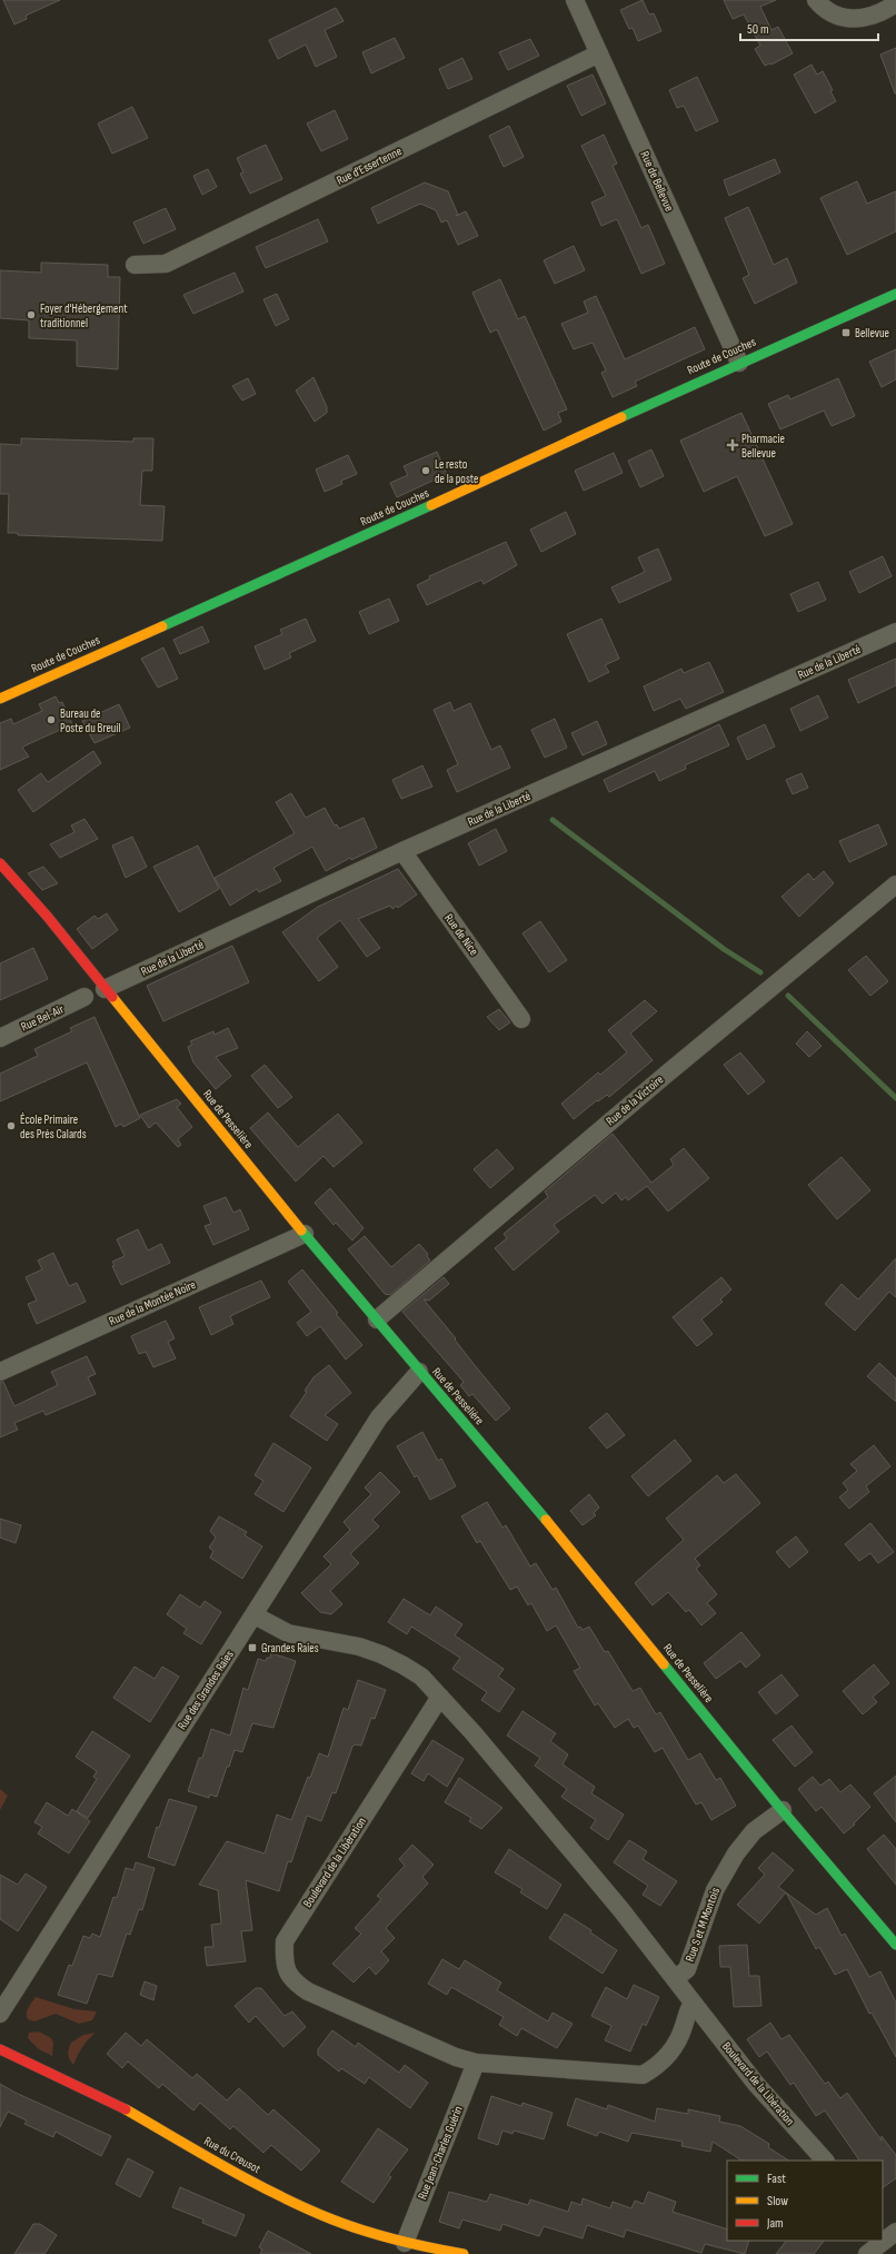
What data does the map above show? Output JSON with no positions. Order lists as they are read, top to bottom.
{
  "streets": {
    "street": [
      "Rue d'Essertenne",
      "Rue de Bellevue",
      "Route de Couches",
      "Rue de la Liberté",
      "Rue de Nice",
      "Rue Bel-Air",
      "Rue de la Victoire",
      "Rue de Pesselière",
      "Rue de la Montée Noire",
      "Rue des Grandes Raies",
      "Boulevard de la Libération",
      "Rue S et M Montois",
      "Rue Jean-Charles Guérin",
      "Rue du Creusot"
    ]
  },
  "crossings": [
    ["Rue d'Essertenne", "Rue de Bellevue"],
    ["Rue de Bellevue", "Route de Couches"],
    ["Rue de la Liberté", "Rue de Nice"],
    ["Rue de la Liberté", "Rue de Pesselière"],
    ["Rue de la Victoire", "Rue de Pesselière"],
    ["Rue de Pesselière", "Rue de la Montée Noire"],
    ["Rue de Pesselière", "Rue des Grandes Raies"],
    ["Rue de Pesselière", "Rue S et M Montois"],
    ["Boulevard de la Libération", "Rue S et M Montois"],
    ["Boulevard de la Libération", "Rue Jean-Charles Guérin"],
    ["Rue Jean-Charles Guérin", "Rue du Creusot"]
  ],
  "places": {
    "other": [
      "Foyer d'Hébergement traditionnel",
      "Le resto de la poste",
      "Bureau de Poste du Breuil",
      "École Primaire des Prés Calards"
    ],
    "transit": ["Bellevue", "Grandes Raies"],
    "health": ["Pharmacie Bellevue"]
  },
  "legend": ["Fast", "Slow", "Jam"],
  "scale_bar": "50 m"
}
